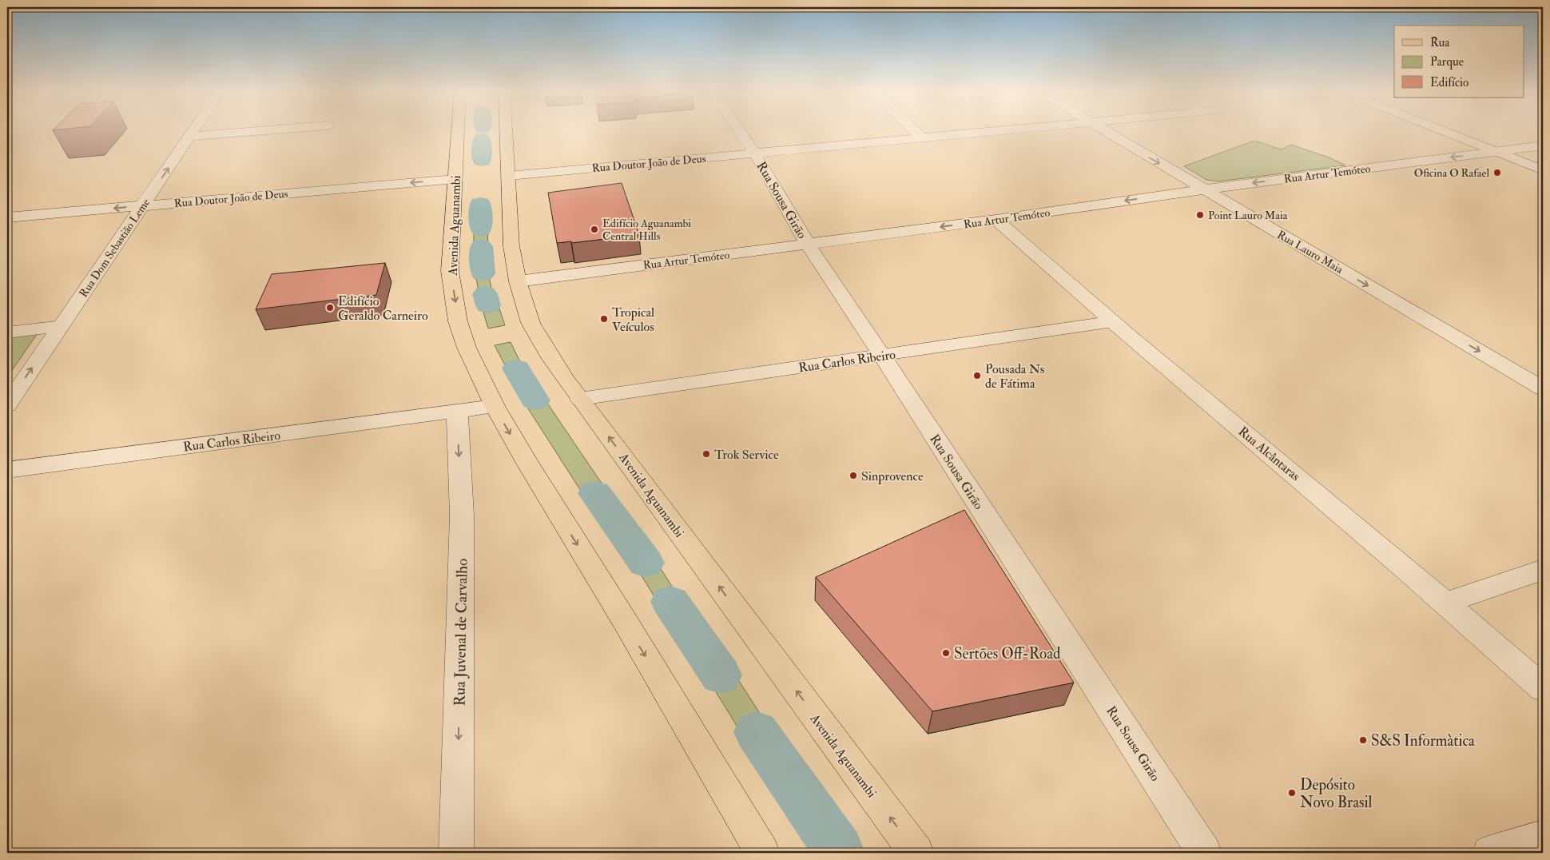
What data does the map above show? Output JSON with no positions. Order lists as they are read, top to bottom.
{
  "streets": {
    "main road": ["Avenida Aguanambi"],
    "street": [
      "Rua Doutor João de Deus",
      "Rua Artur Temóteo",
      "Rua Sousa Girão",
      "Rua Dom Sebastião Leme",
      "Rua Lauro Maia",
      "Rua Carlos Ribeiro",
      "Rua Alcântaras",
      "Rua Juvenal de Carvalho"
    ]
  },
  "crossings": [
    ["Rua Doutor João de Deus", "Rua Sousa Girão"],
    ["Rua Doutor João de Deus", "Avenida Aguanambi"],
    ["Rua Doutor João de Deus", "Rua Dom Sebastião Leme"],
    ["Rua Artur Temóteo", "Rua Sousa Girão"],
    ["Rua Artur Temóteo", "Avenida Aguanambi"],
    ["Rua Artur Temóteo", "Rua Lauro Maia"],
    ["Rua Artur Temóteo", "Rua Alcântaras"],
    ["Rua Sousa Girão", "Rua Carlos Ribeiro"],
    ["Avenida Aguanambi", "Rua Carlos Ribeiro"],
    ["Rua Carlos Ribeiro", "Rua Alcântaras"],
    ["Rua Carlos Ribeiro", "Rua Juvenal de Carvalho"]
  ],
  "one_way": [
    "Rua Doutor João de Deus",
    "Rua Artur Temóteo",
    "Rua Dom Sebastião Leme",
    "Rua Lauro Maia",
    "Rua Juvenal de Carvalho"
  ],
  "places": [
    "Oficina O Rafael",
    "Point Lauro Maia",
    "Edifício Aguanambi Central Hills",
    "Edifício Geraldo Carneiro",
    "Tropical Veículos",
    "Pousada Ns de Fátima",
    "Trok Service",
    "Sinprovence",
    "Sertões Off-Road",
    "S&S Informàtica",
    "Depósito Novo Brasil"
  ],
  "legend": ["Rua", "Parque", "Edifício"]
}
